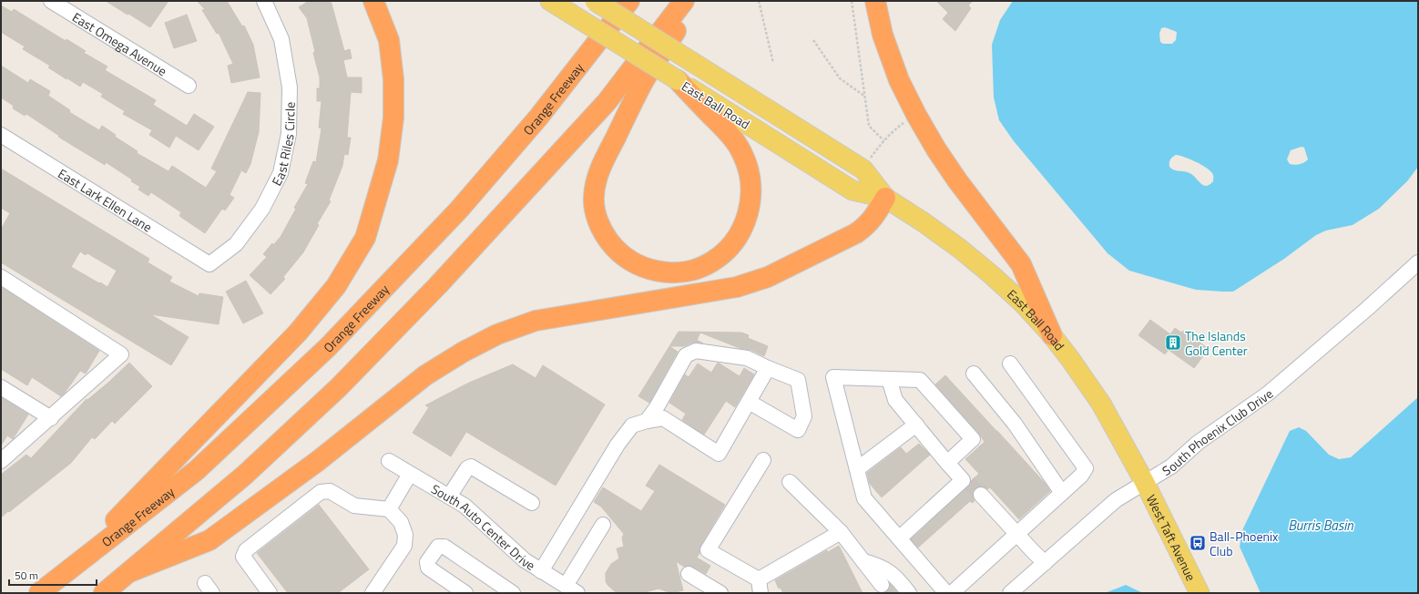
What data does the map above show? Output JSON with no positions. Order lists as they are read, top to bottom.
{
  "streets": {
    "highway": ["Orange Freeway"],
    "main road": ["East Ball Road", "West Taft Avenue"],
    "street": [
      "East Omega Avenue",
      "East Riles Circle",
      "East Lark Ellen Lane",
      "South Phoenix Club Drive",
      "South Auto Center Drive"
    ]
  },
  "crossings": [
    ["East Ball Road", "South Phoenix Club Drive"],
    ["East Ball Road", "West Taft Avenue"],
    ["East Riles Circle", "East Lark Ellen Lane"],
    ["South Phoenix Club Drive", "West Taft Avenue"]
  ],
  "water": ["Burris Basin"],
  "places": {
    "building": ["The Islands Gold Center"],
    "bus stop": ["Ball-Phoenix Club"]
  },
  "scale_bar": "50 m"
}
